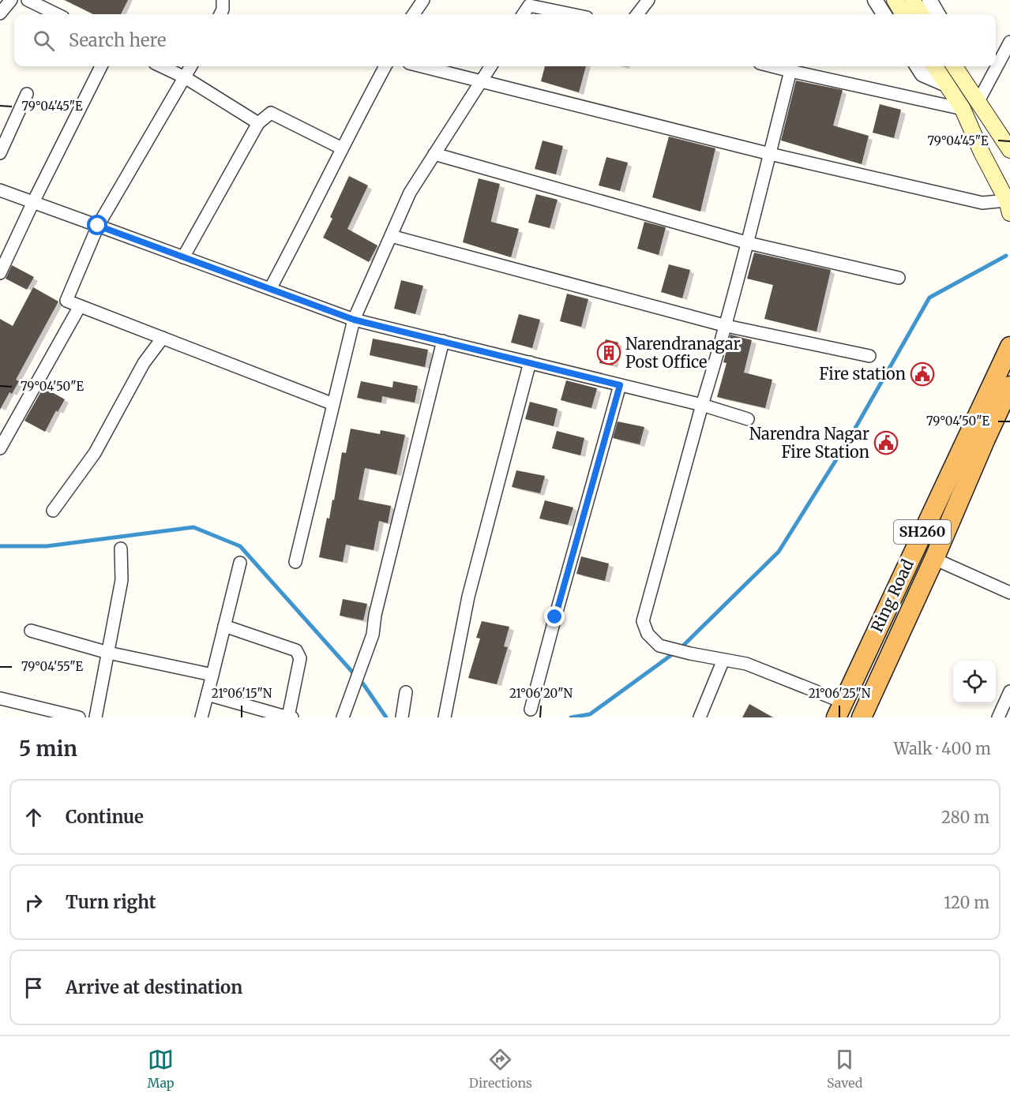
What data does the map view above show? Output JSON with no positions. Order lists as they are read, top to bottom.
{
  "streets": {
    "highway": ["SH260", "Ring Road"]
  },
  "places": {
    "building": ["Narendranagar Post Office"],
    "public building": ["Fire station", "Narendra Nagar Fire Station"]
  },
  "page": {
    "search": "Search here",
    "heading": ["5 min", "Walk · 400 m"],
    "list": [
      ["Continue", "280 m"],
      ["Turn right", "120 m"],
      "Arrive at destination"
    ],
    "nav": ["Map", "Directions", "Saved"]
  },
  "coordinates": [
    "79°04'45\"E",
    "79°04'50\"E",
    "79°04'55\"E",
    "21°06'15\"N",
    "21°06'20\"N",
    "21°06'25\"N"
  ]
}
